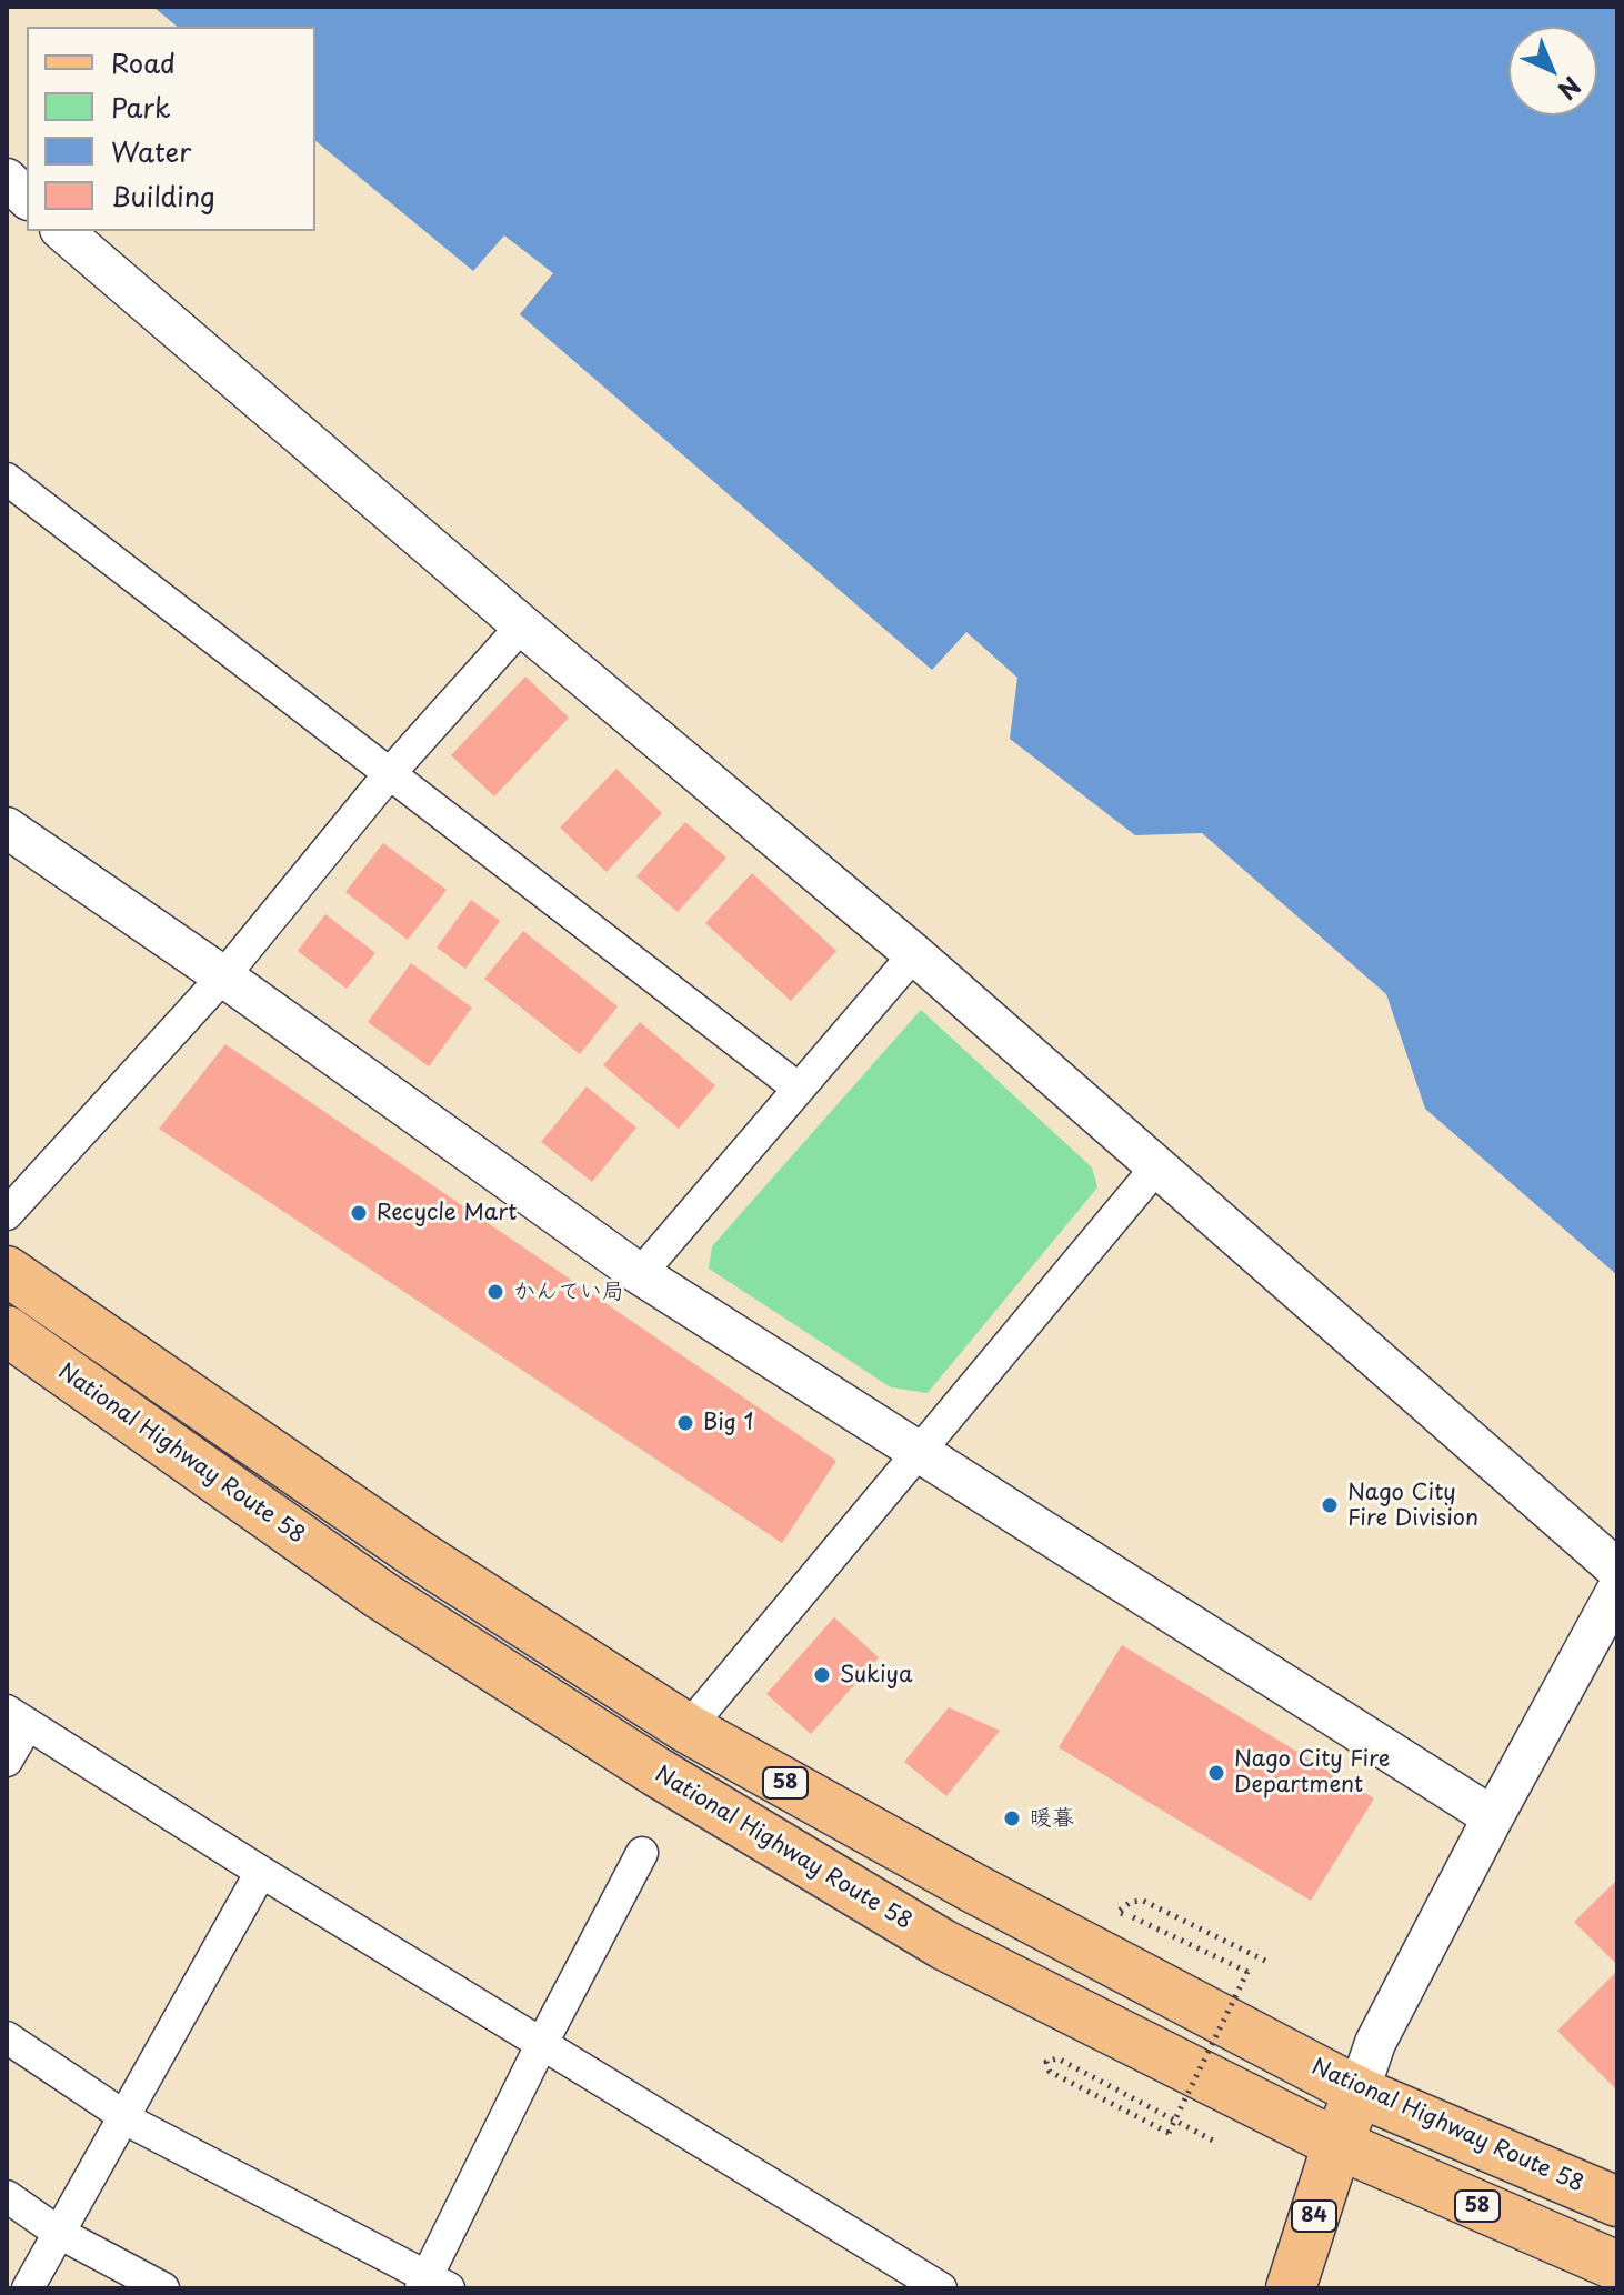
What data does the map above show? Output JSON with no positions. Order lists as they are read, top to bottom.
{
  "streets": {
    "main road": ["National Highway Route 58", "58", "84"]
  },
  "crossings": [
    ["National Highway Route 58", "84"]
  ],
  "places": [
    "Recycle Mart",
    "かんてい局",
    "Big 1",
    "Nago City Fire Division",
    "Sukiya",
    "Nago City Fire Department",
    "暖暮"
  ],
  "legend": [
    "Road",
    "Park",
    "Water",
    "Building"
  ],
  "north": "bottom right"
}
